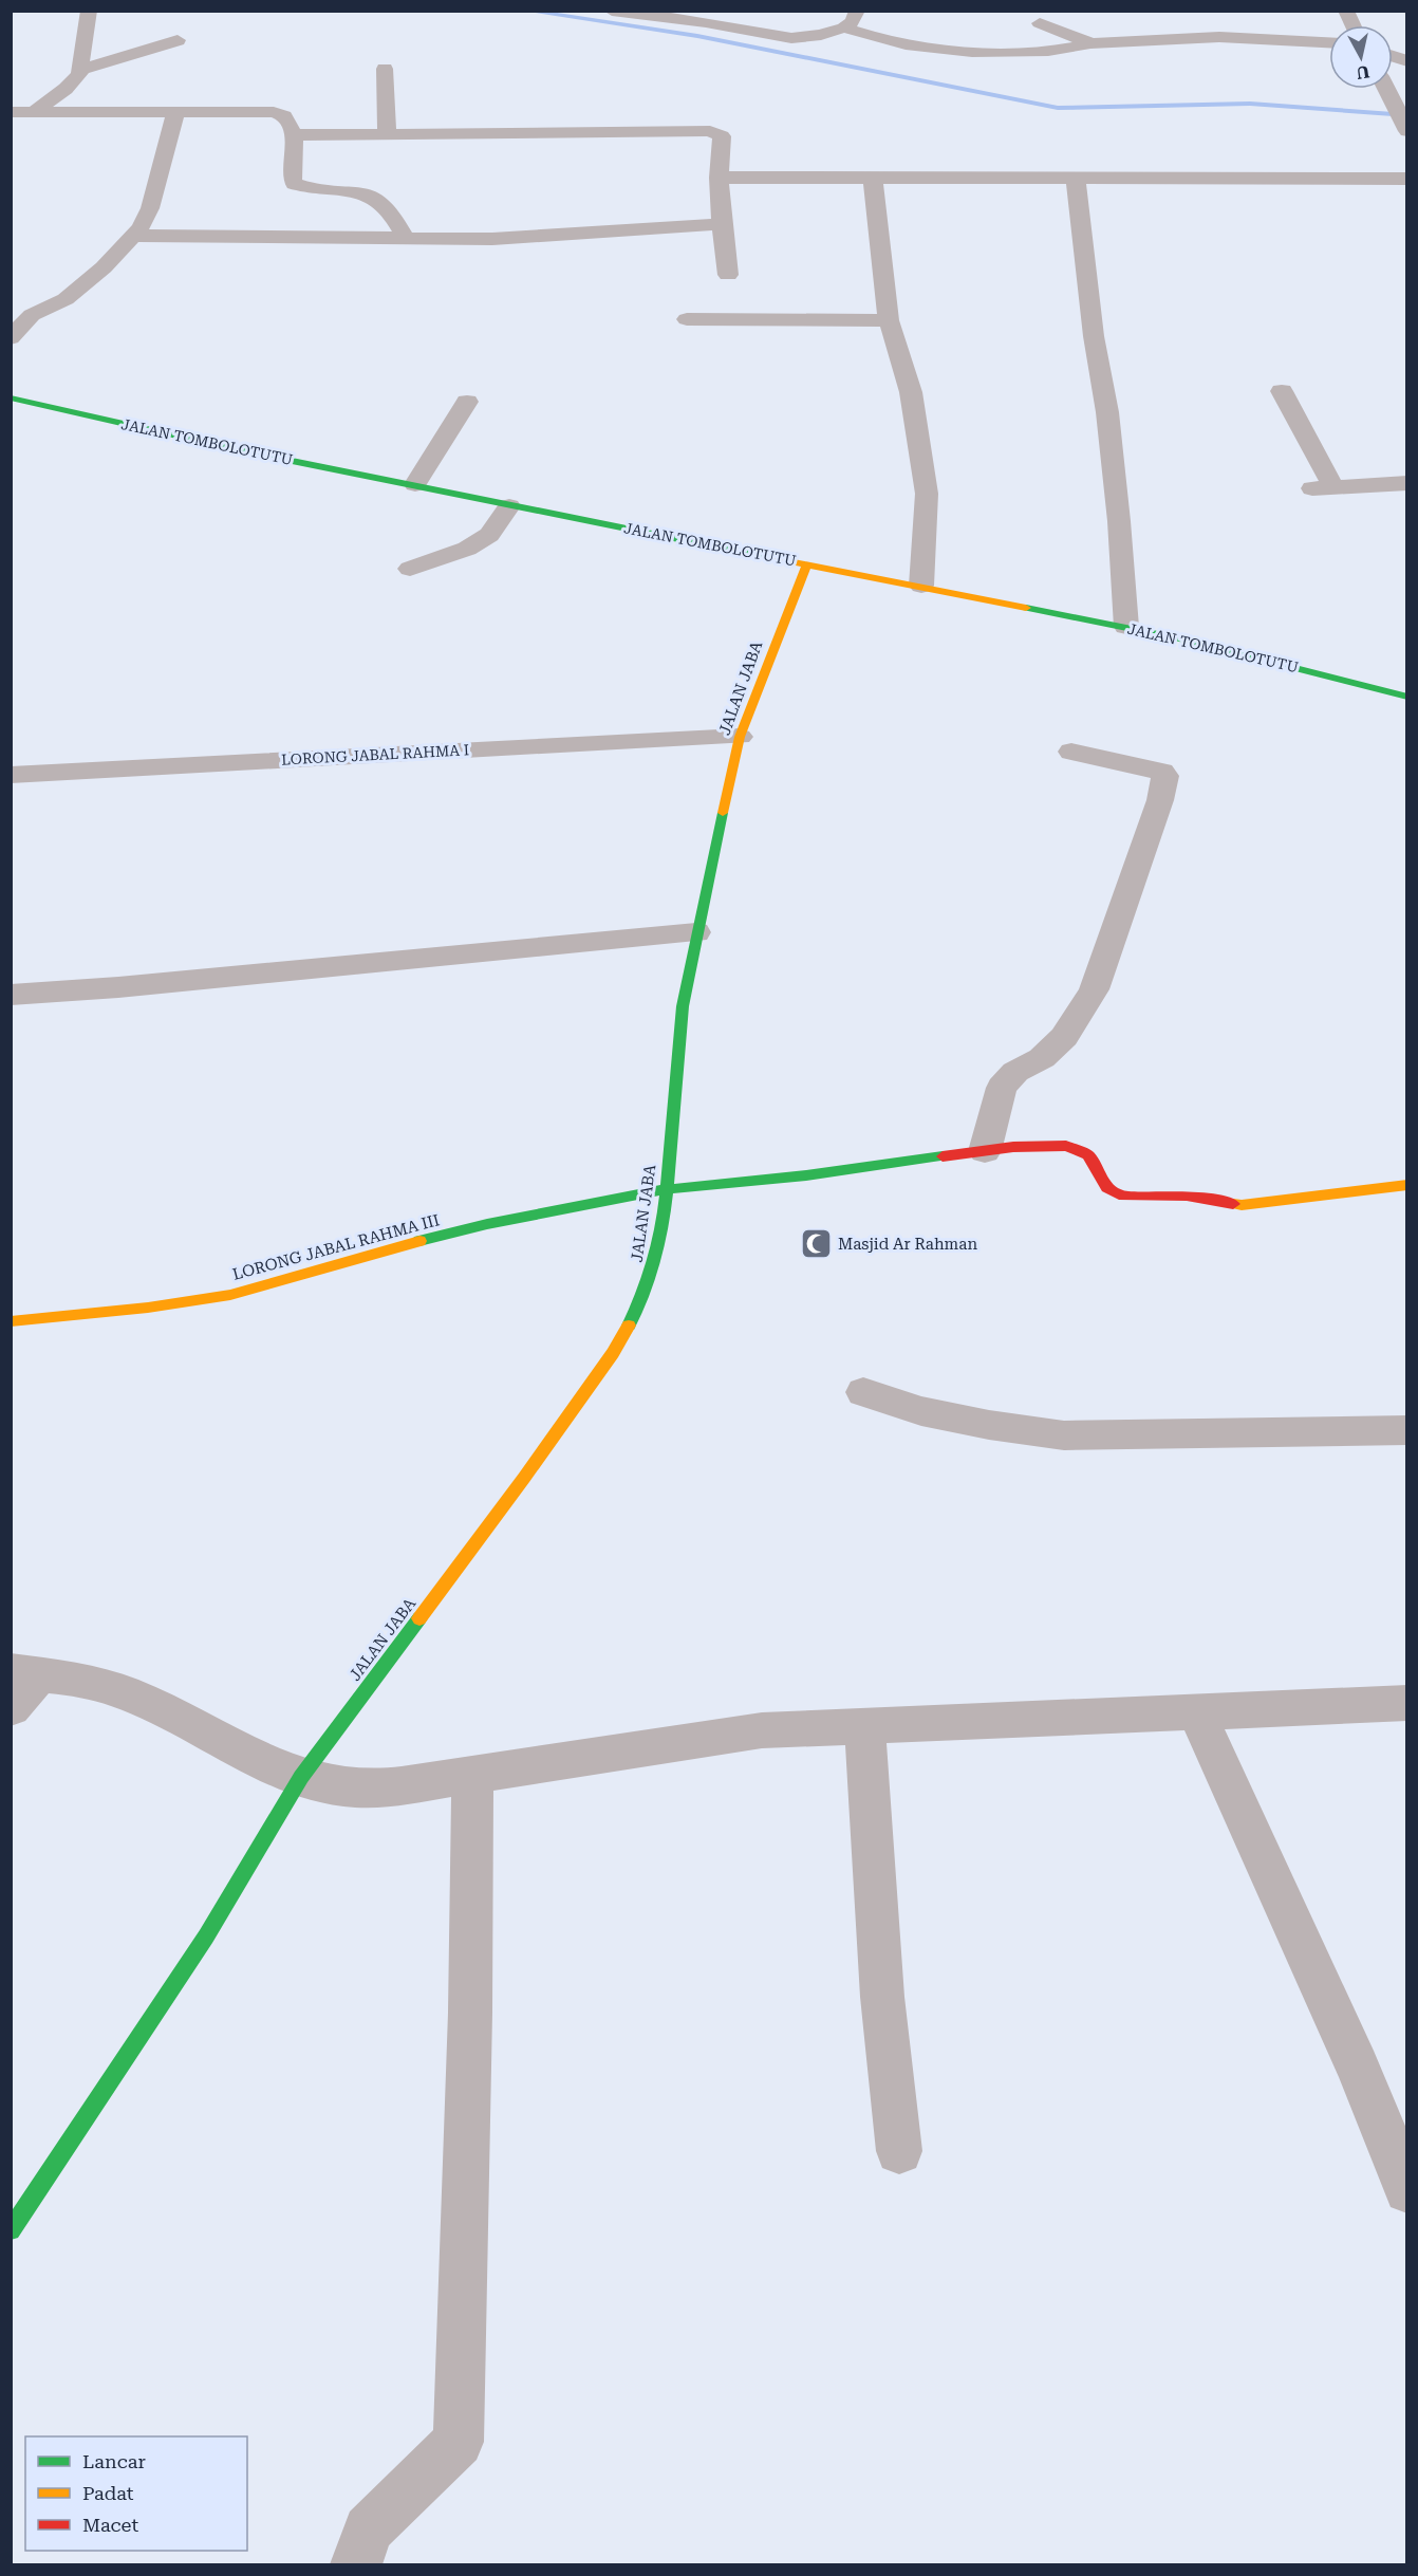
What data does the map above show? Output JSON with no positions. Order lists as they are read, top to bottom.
{
  "streets": {
    "street": [
      "JALAN TOMBOLOTUTU",
      "JALAN JABA",
      "LORONG JABAL RAHMA I",
      "LORONG JABAL RAHMA III"
    ]
  },
  "crossings": [
    ["JALAN TOMBOLOTUTU", "JALAN JABA"],
    ["JALAN JABA", "LORONG JABAL RAHMA I"],
    ["JALAN JABA", "LORONG JABAL RAHMA III"]
  ],
  "places": {
    "mosque": ["Masjid Ar Rahman"]
  },
  "legend": ["Lancar", "Padat", "Macet"],
  "north": "bottom"
}
